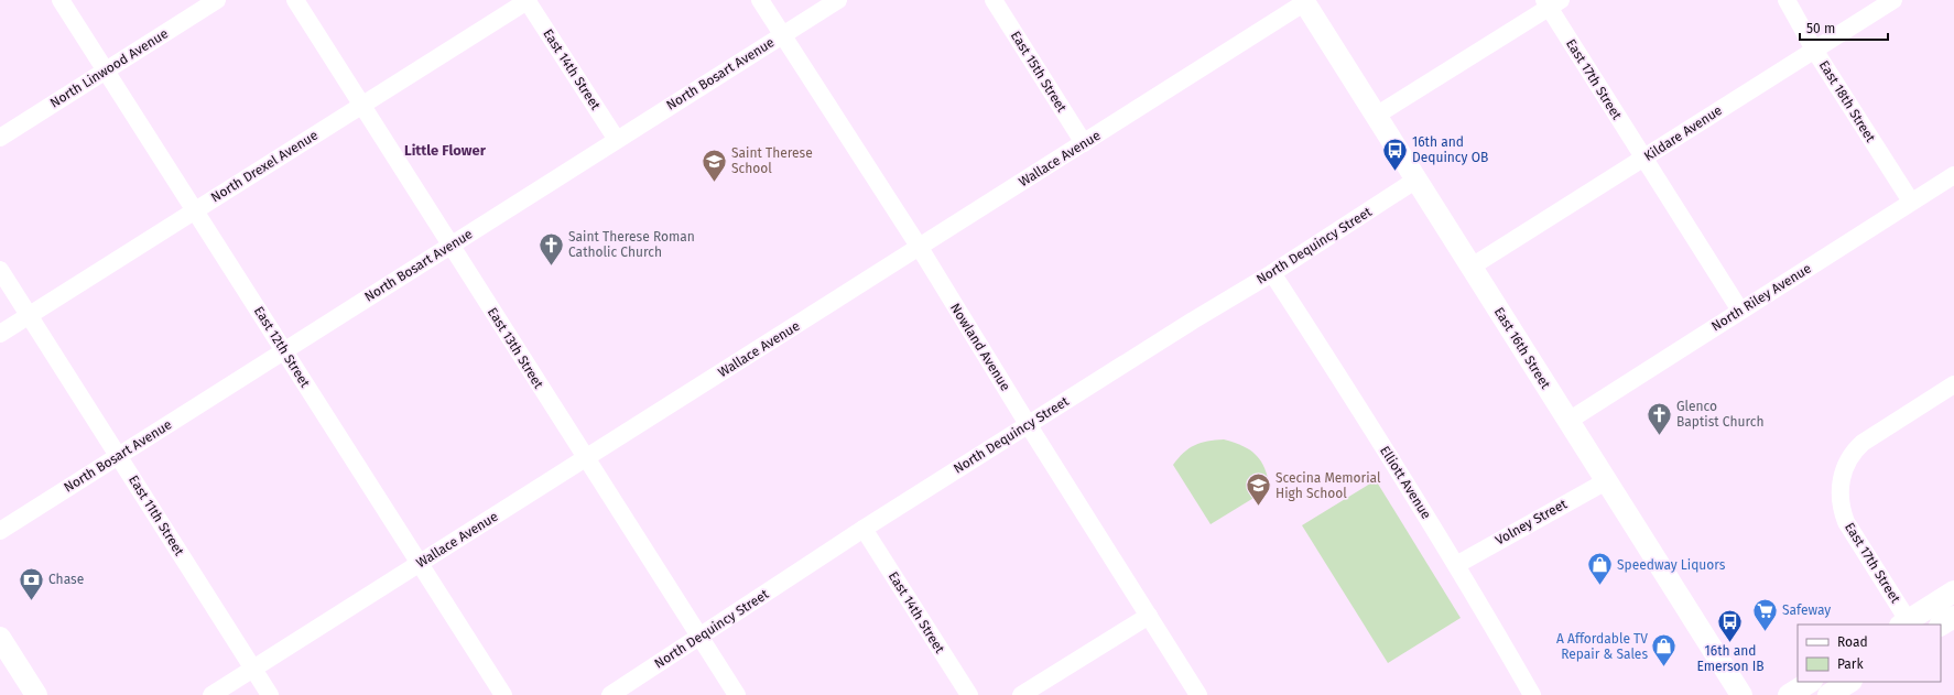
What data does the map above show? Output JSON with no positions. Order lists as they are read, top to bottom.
{
  "streets": {
    "main road": ["East 16th Street"],
    "street": [
      "North Linwood Avenue",
      "East 14th Street",
      "East 15th Street",
      "North Bosart Avenue",
      "East 17th Street",
      "East 18th Street",
      "Kildare Avenue",
      "Wallace Avenue",
      "North Drexel Avenue",
      "North Dequincy Street",
      "North Riley Avenue",
      "East 12th Street",
      "Nowland Avenue",
      "East 13th Street",
      "Elliott Avenue",
      "East 11th Street",
      "Volney Street"
    ]
  },
  "crossings": [
    ["North Linwood Avenue", "East 12th Street"],
    ["East 14th Street", "North Bosart Avenue"],
    ["East 14th Street", "North Drexel Avenue"],
    ["East 14th Street", "North Dequincy Street"],
    ["East 15th Street", "Wallace Avenue"],
    ["North Bosart Avenue", "East 12th Street"],
    ["North Bosart Avenue", "Nowland Avenue"],
    ["North Bosart Avenue", "East 13th Street"],
    ["North Bosart Avenue", "East 11th Street"],
    ["East 17th Street", "Kildare Avenue"],
    ["East 17th Street", "North Riley Avenue"],
    ["East 18th Street", "Kildare Avenue"],
    ["East 18th Street", "North Riley Avenue"],
    ["Kildare Avenue", "East 16th Street"],
    ["Wallace Avenue", "East 12th Street"],
    ["Wallace Avenue", "Nowland Avenue"],
    ["Wallace Avenue", "East 13th Street"],
    ["Wallace Avenue", "East 16th Street"],
    ["Wallace Avenue", "East 11th Street"],
    ["North Drexel Avenue", "East 12th Street"],
    ["North Drexel Avenue", "East 13th Street"],
    ["North Drexel Avenue", "East 11th Street"],
    ["North Dequincy Street", "Nowland Avenue"],
    ["North Dequincy Street", "East 13th Street"],
    ["North Dequincy Street", "East 16th Street"],
    ["North Dequincy Street", "Elliott Avenue"],
    ["North Riley Avenue", "East 16th Street"],
    ["East 16th Street", "Volney Street"],
    ["Elliott Avenue", "Volney Street"]
  ],
  "districts": ["Little Flower"],
  "places": {
    "bus stop": ["16th and Dequincy OB", "16th and Emerson IB"],
    "school or university": ["Saint Therese School", "Scecina Memorial High School"],
    "church": ["Saint Therese Roman Catholic Church", "Glenco Baptist Church"],
    "shop": ["Speedway Liquors", "A Affordable TV Repair & Sales"],
    "bank": ["Chase"],
    "supermarket": ["Safeway"]
  },
  "legend": ["Road", "Park"],
  "scale_bar": "50 m"
}
